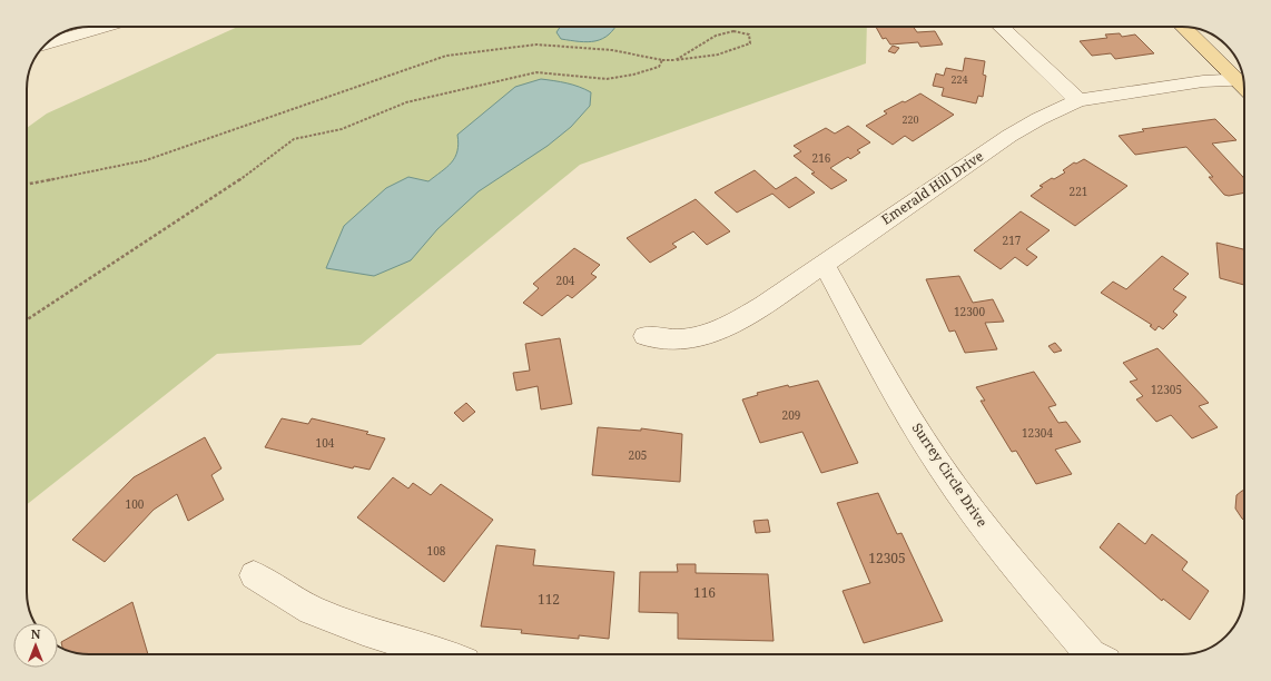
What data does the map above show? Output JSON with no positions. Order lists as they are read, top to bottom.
{
  "streets": {
    "street": ["Emerald Hill Drive", "Surrey Circle Drive"]
  },
  "crossings": [
    ["Emerald Hill Drive", "Surrey Circle Drive"]
  ],
  "house_numbers": [
    "224",
    "220",
    "216",
    "221",
    "217",
    "204",
    "12300",
    "12305",
    "209",
    "12304",
    "104",
    "205",
    "100",
    "108",
    "12305",
    "116",
    "112"
  ],
  "north": "top"
}
